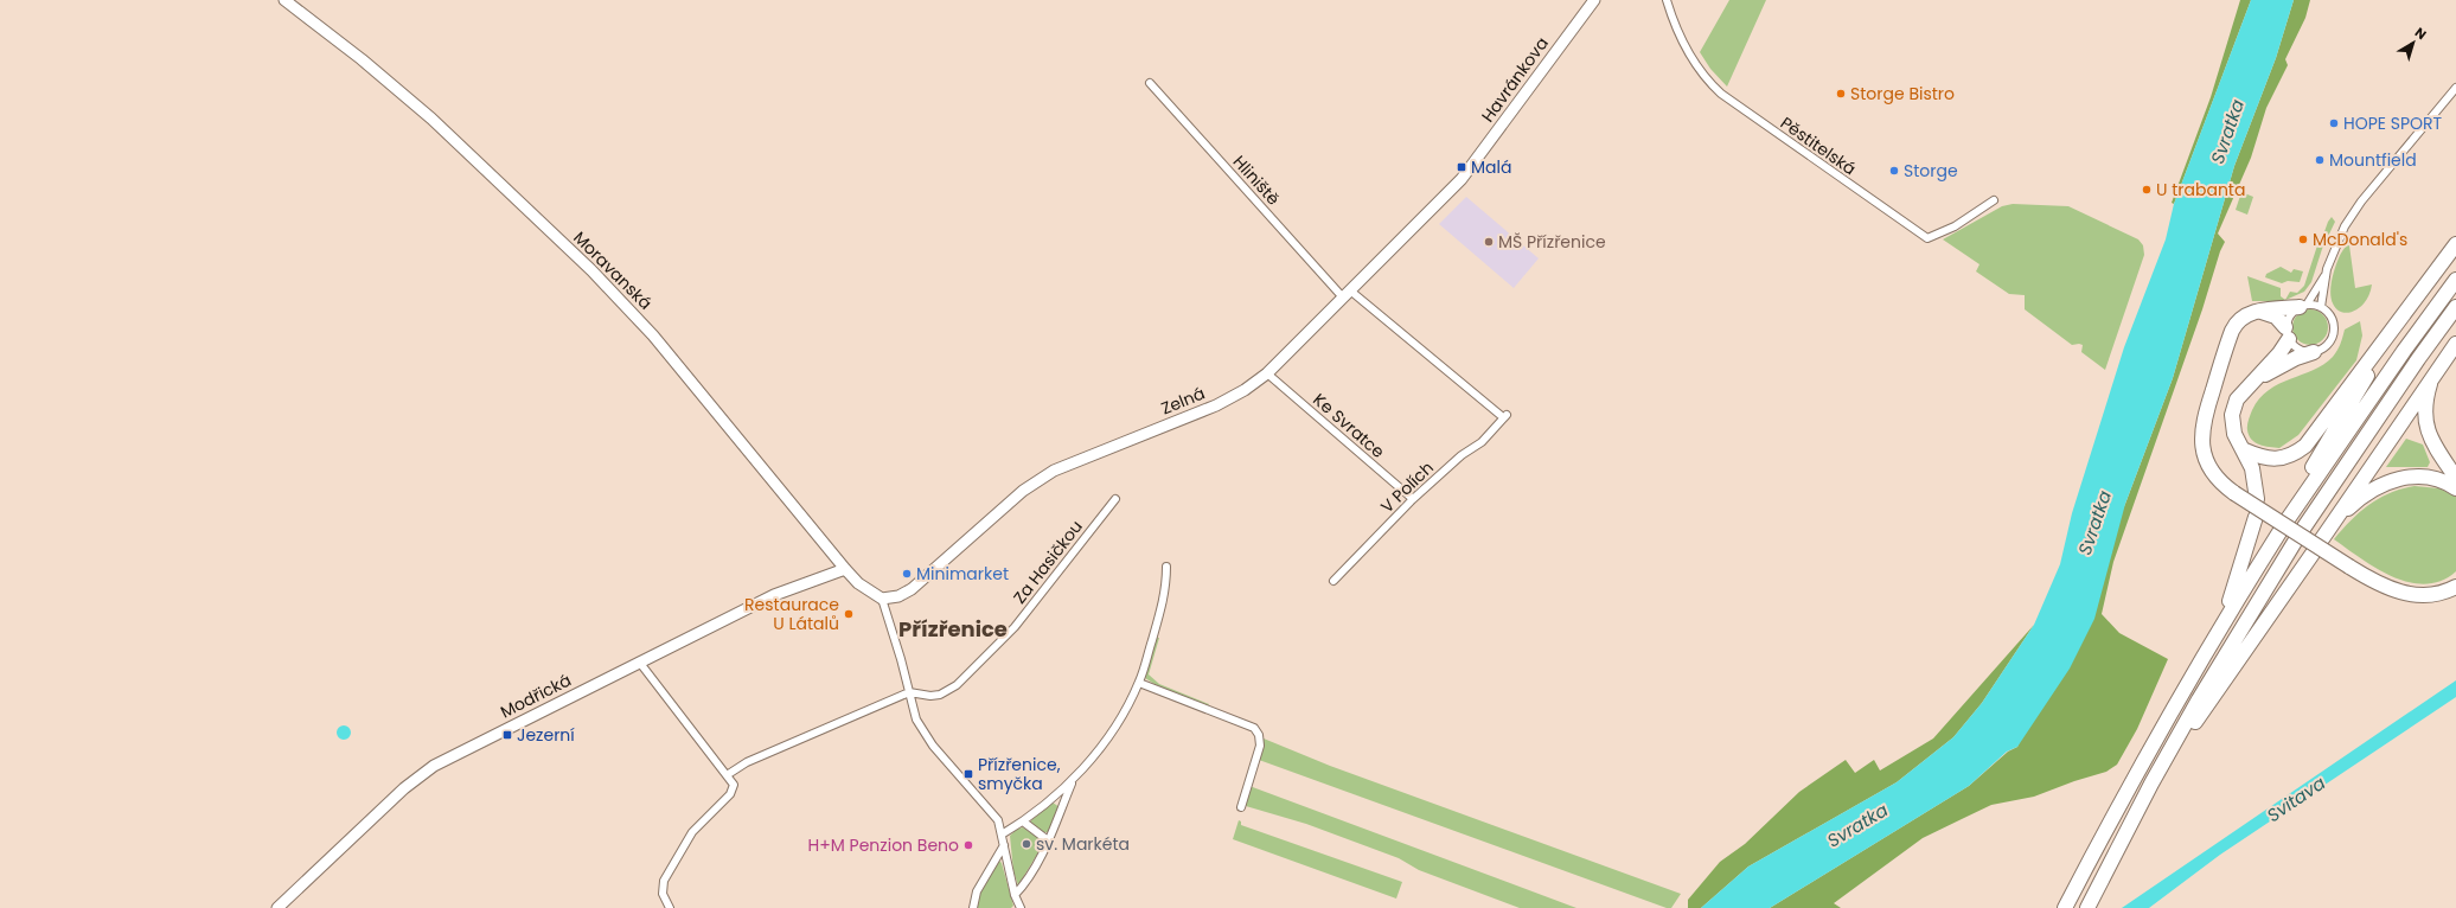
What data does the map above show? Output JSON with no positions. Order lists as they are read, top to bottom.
{
  "streets": {
    "street": [
      "Havránkova",
      "Pěstitelská",
      "Hliniště",
      "Moravanská",
      "Zelná",
      "Ke Svratce",
      "V Polích",
      "Za Hasičkou",
      "Modřická"
    ]
  },
  "crossings": [
    ["Havránkova", "Zelná"],
    ["Hliniště", "Zelná"],
    ["Hliniště", "V Polích"],
    ["Moravanská", "Zelná"],
    ["Moravanská", "Modřická"],
    ["Zelná", "Ke Svratce"],
    ["Zelná", "V Polích"],
    ["Ke Svratce", "V Polích"]
  ],
  "districts": ["Přízřenice"],
  "water": ["Svratka", "Svitava"],
  "places": {
    "other": [
      "Storge Bistro",
      "HOPE SPORT",
      "Mountfield",
      "Storge",
      "U trabanta",
      "McDonald's",
      "MŠ Přízřenice",
      "Minimarket",
      "Restaurace U Látalů",
      "sv. Markéta",
      "H+M Penzion Beno"
    ],
    "transit": ["Malá", "Jezerní", "Přízřenice, smyčka"]
  },
  "north": "top right"
}
